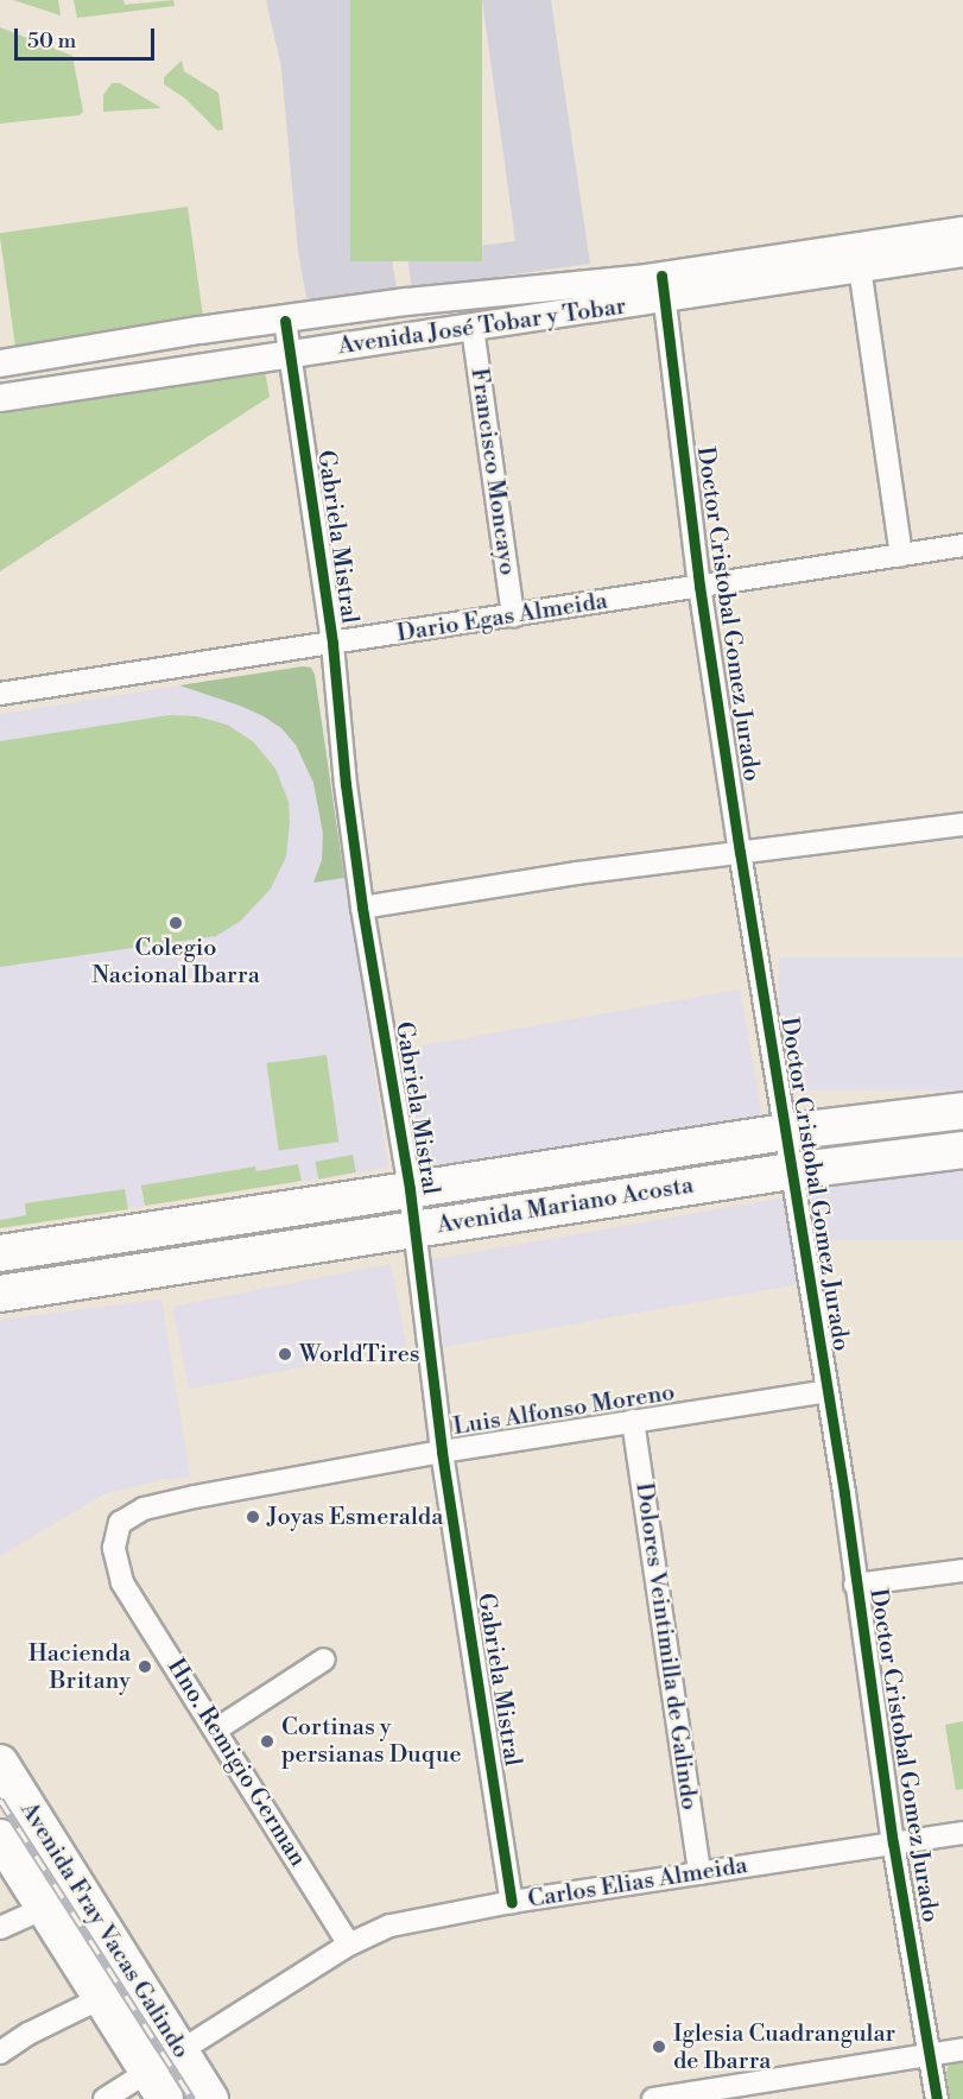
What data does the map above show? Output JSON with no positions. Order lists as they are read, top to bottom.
{
  "streets": {
    "main road": ["Avenida Mariano Acosta", "Avenida Fray Vacas Galindo"],
    "street": [
      "Avenida José Tobar y Tobar",
      "Francisco Moncayo",
      "Gabriela Mistral",
      "Doctor Cristobal Gomez Jurado",
      "Dario Egas Almeida",
      "Luis Alfonso Moreno",
      "Dolores Veintimilla de Galindo",
      "Hno. Remigio German",
      "Carlos Elias Almeida"
    ]
  },
  "crossings": [
    ["Avenida José Tobar y Tobar", "Francisco Moncayo"],
    ["Avenida José Tobar y Tobar", "Gabriela Mistral"],
    ["Avenida José Tobar y Tobar", "Doctor Cristobal Gomez Jurado"],
    ["Francisco Moncayo", "Dario Egas Almeida"],
    ["Gabriela Mistral", "Dario Egas Almeida"],
    ["Gabriela Mistral", "Avenida Mariano Acosta"],
    ["Gabriela Mistral", "Luis Alfonso Moreno"],
    ["Gabriela Mistral", "Carlos Elias Almeida"],
    ["Doctor Cristobal Gomez Jurado", "Dario Egas Almeida"],
    ["Doctor Cristobal Gomez Jurado", "Avenida Mariano Acosta"],
    ["Doctor Cristobal Gomez Jurado", "Luis Alfonso Moreno"],
    ["Doctor Cristobal Gomez Jurado", "Carlos Elias Almeida"],
    ["Luis Alfonso Moreno", "Dolores Veintimilla de Galindo"],
    ["Luis Alfonso Moreno", "Hno. Remigio German"],
    ["Dolores Veintimilla de Galindo", "Carlos Elias Almeida"],
    ["Hno. Remigio German", "Carlos Elias Almeida"],
    ["Carlos Elias Almeida", "Avenida Fray Vacas Galindo"]
  ],
  "places": [
    "Colegio Nacional Ibarra",
    "WorldTires",
    "Joyas Esmeralda",
    "Hacienda Britany",
    "Cortinas y persianas Duque",
    "Iglesia Cuadrangular de Ibarra"
  ],
  "scale_bar": "50 m"
}
